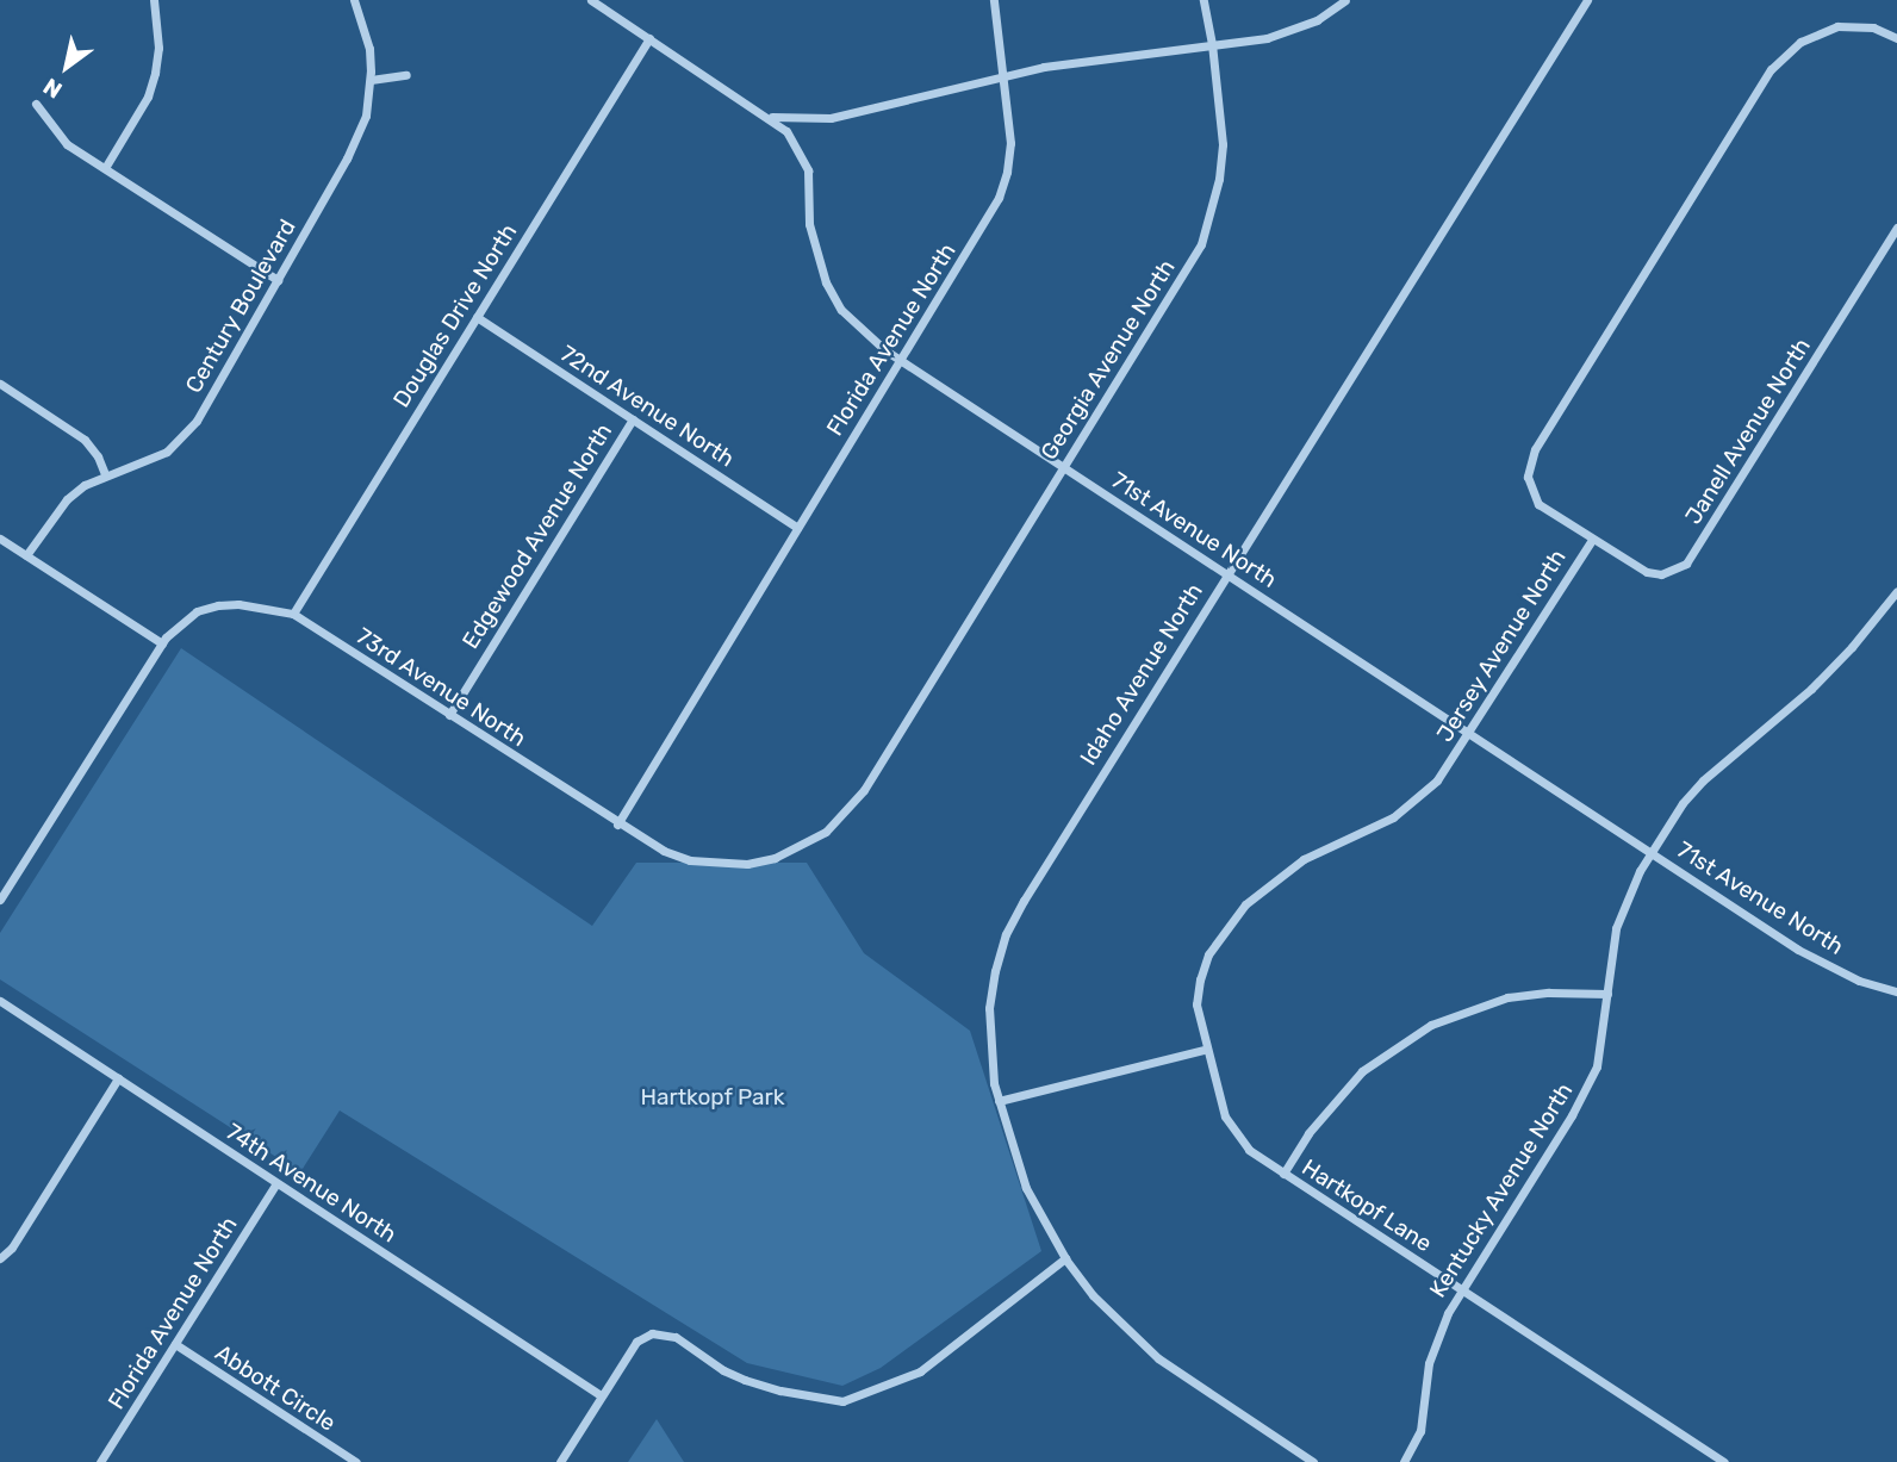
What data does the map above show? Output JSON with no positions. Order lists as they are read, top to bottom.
{
  "streets": {
    "street": [
      "Century Boulevard",
      "Douglas Drive North",
      "Florida Avenue North",
      "Georgia Avenue North",
      "72nd Avenue North",
      "Janell Avenue North",
      "71st Avenue North",
      "Edgewood Avenue North",
      "Jersey Avenue North",
      "Idaho Avenue North",
      "73rd Avenue North",
      "74th Avenue North",
      "Kentucky Avenue North",
      "Hartkopf Lane",
      "Abbott Circle"
    ]
  },
  "crossings": [
    ["Douglas Drive North", "72nd Avenue North"],
    ["Douglas Drive North", "71st Avenue North"],
    ["Douglas Drive North", "73rd Avenue North"],
    ["Florida Avenue North", "72nd Avenue North"],
    ["Florida Avenue North", "71st Avenue North"],
    ["Florida Avenue North", "73rd Avenue North"],
    ["Florida Avenue North", "74th Avenue North"],
    ["Florida Avenue North", "Abbott Circle"],
    ["Georgia Avenue North", "71st Avenue North"],
    ["Georgia Avenue North", "73rd Avenue North"],
    ["72nd Avenue North", "Edgewood Avenue North"],
    ["Janell Avenue North", "Jersey Avenue North"],
    ["71st Avenue North", "Jersey Avenue North"],
    ["71st Avenue North", "Idaho Avenue North"],
    ["71st Avenue North", "Kentucky Avenue North"],
    ["Edgewood Avenue North", "73rd Avenue North"],
    ["Jersey Avenue North", "Hartkopf Lane"],
    ["Kentucky Avenue North", "Hartkopf Lane"]
  ],
  "parks": ["Hartkopf Park"],
  "north": "bottom left"
}
